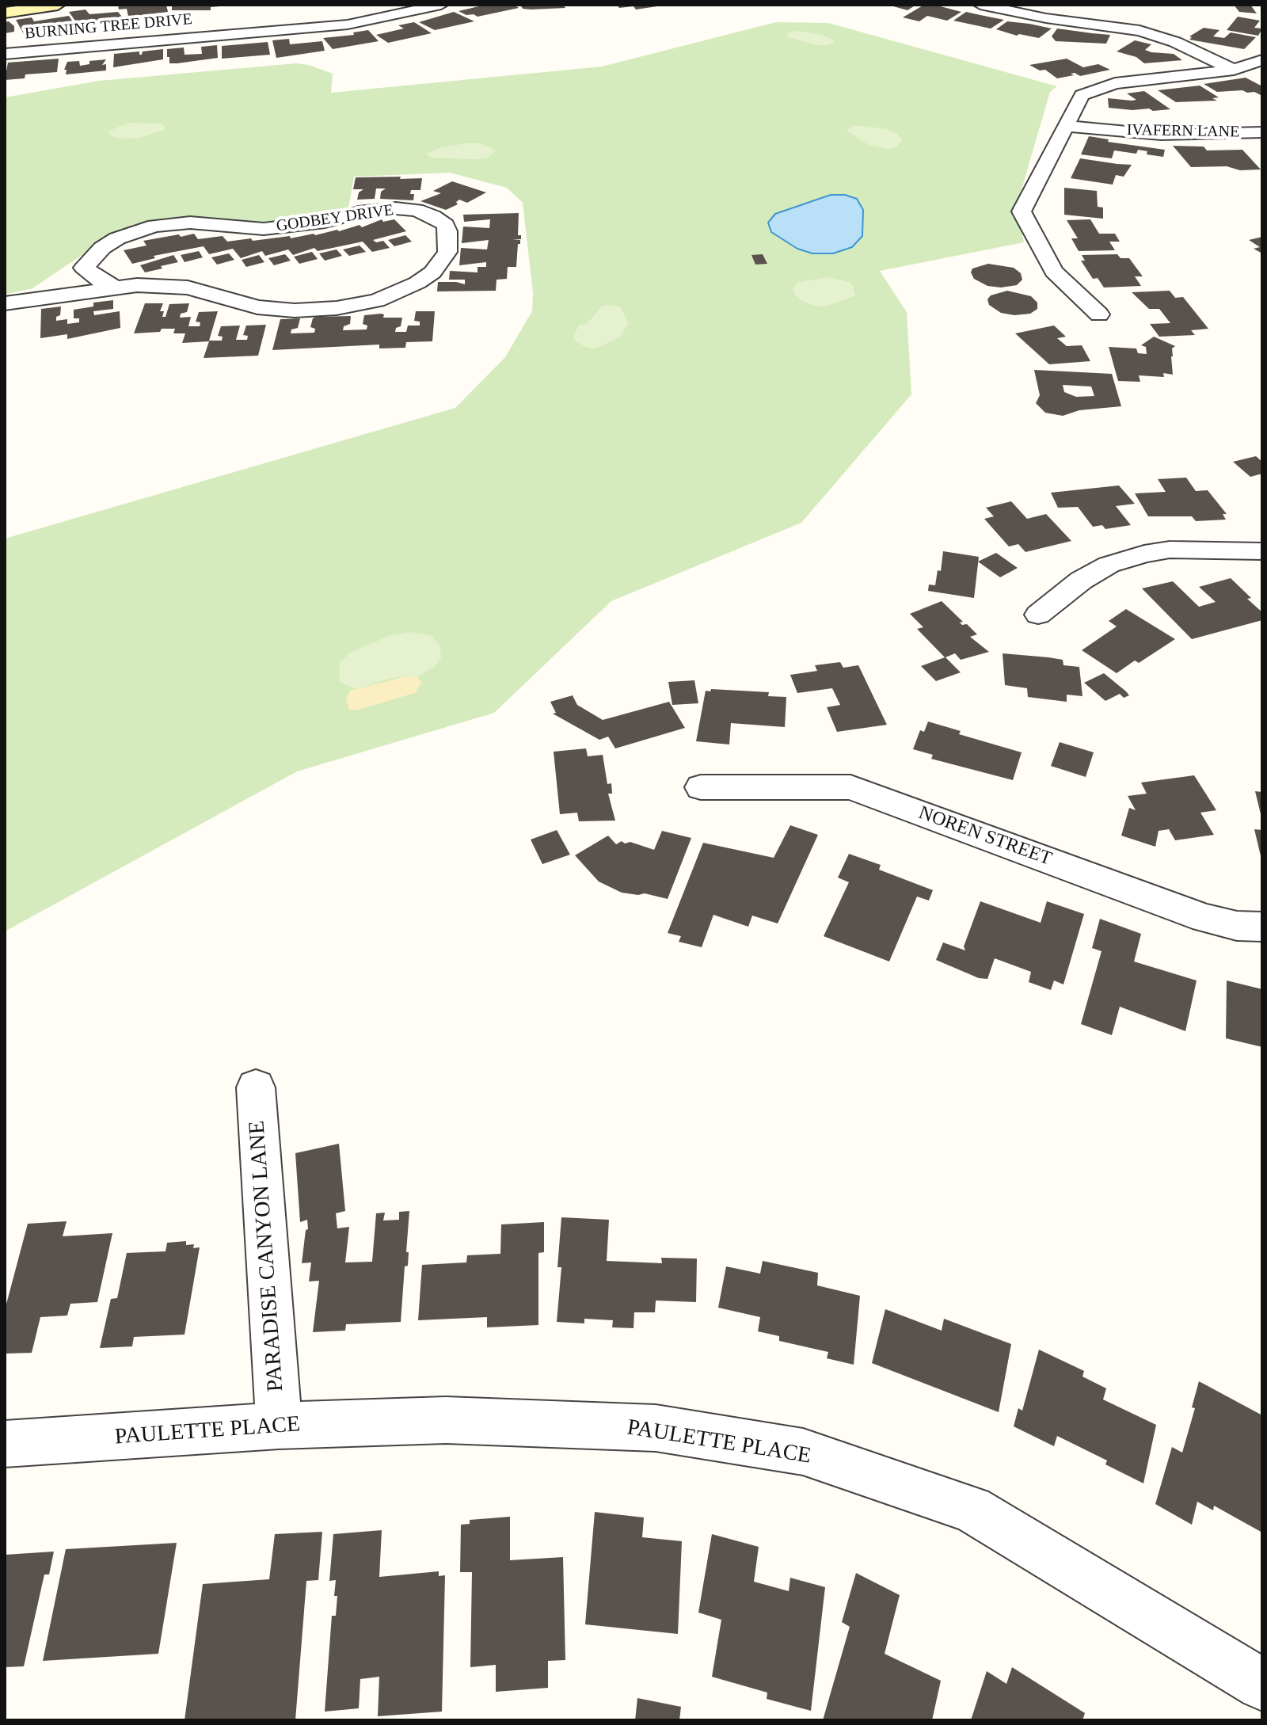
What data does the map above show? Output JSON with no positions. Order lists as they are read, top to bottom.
{
  "streets": {
    "street": [
      "BURNING TREE DRIVE",
      "IVAFERN LANE",
      "GODBEY DRIVE",
      "NOREN STREET",
      "PARADISE CANYON LANE",
      "PAULETTE PLACE"
    ]
  },
  "crossings": [
    ["PARADISE CANYON LANE", "PAULETTE PLACE"]
  ]
}
